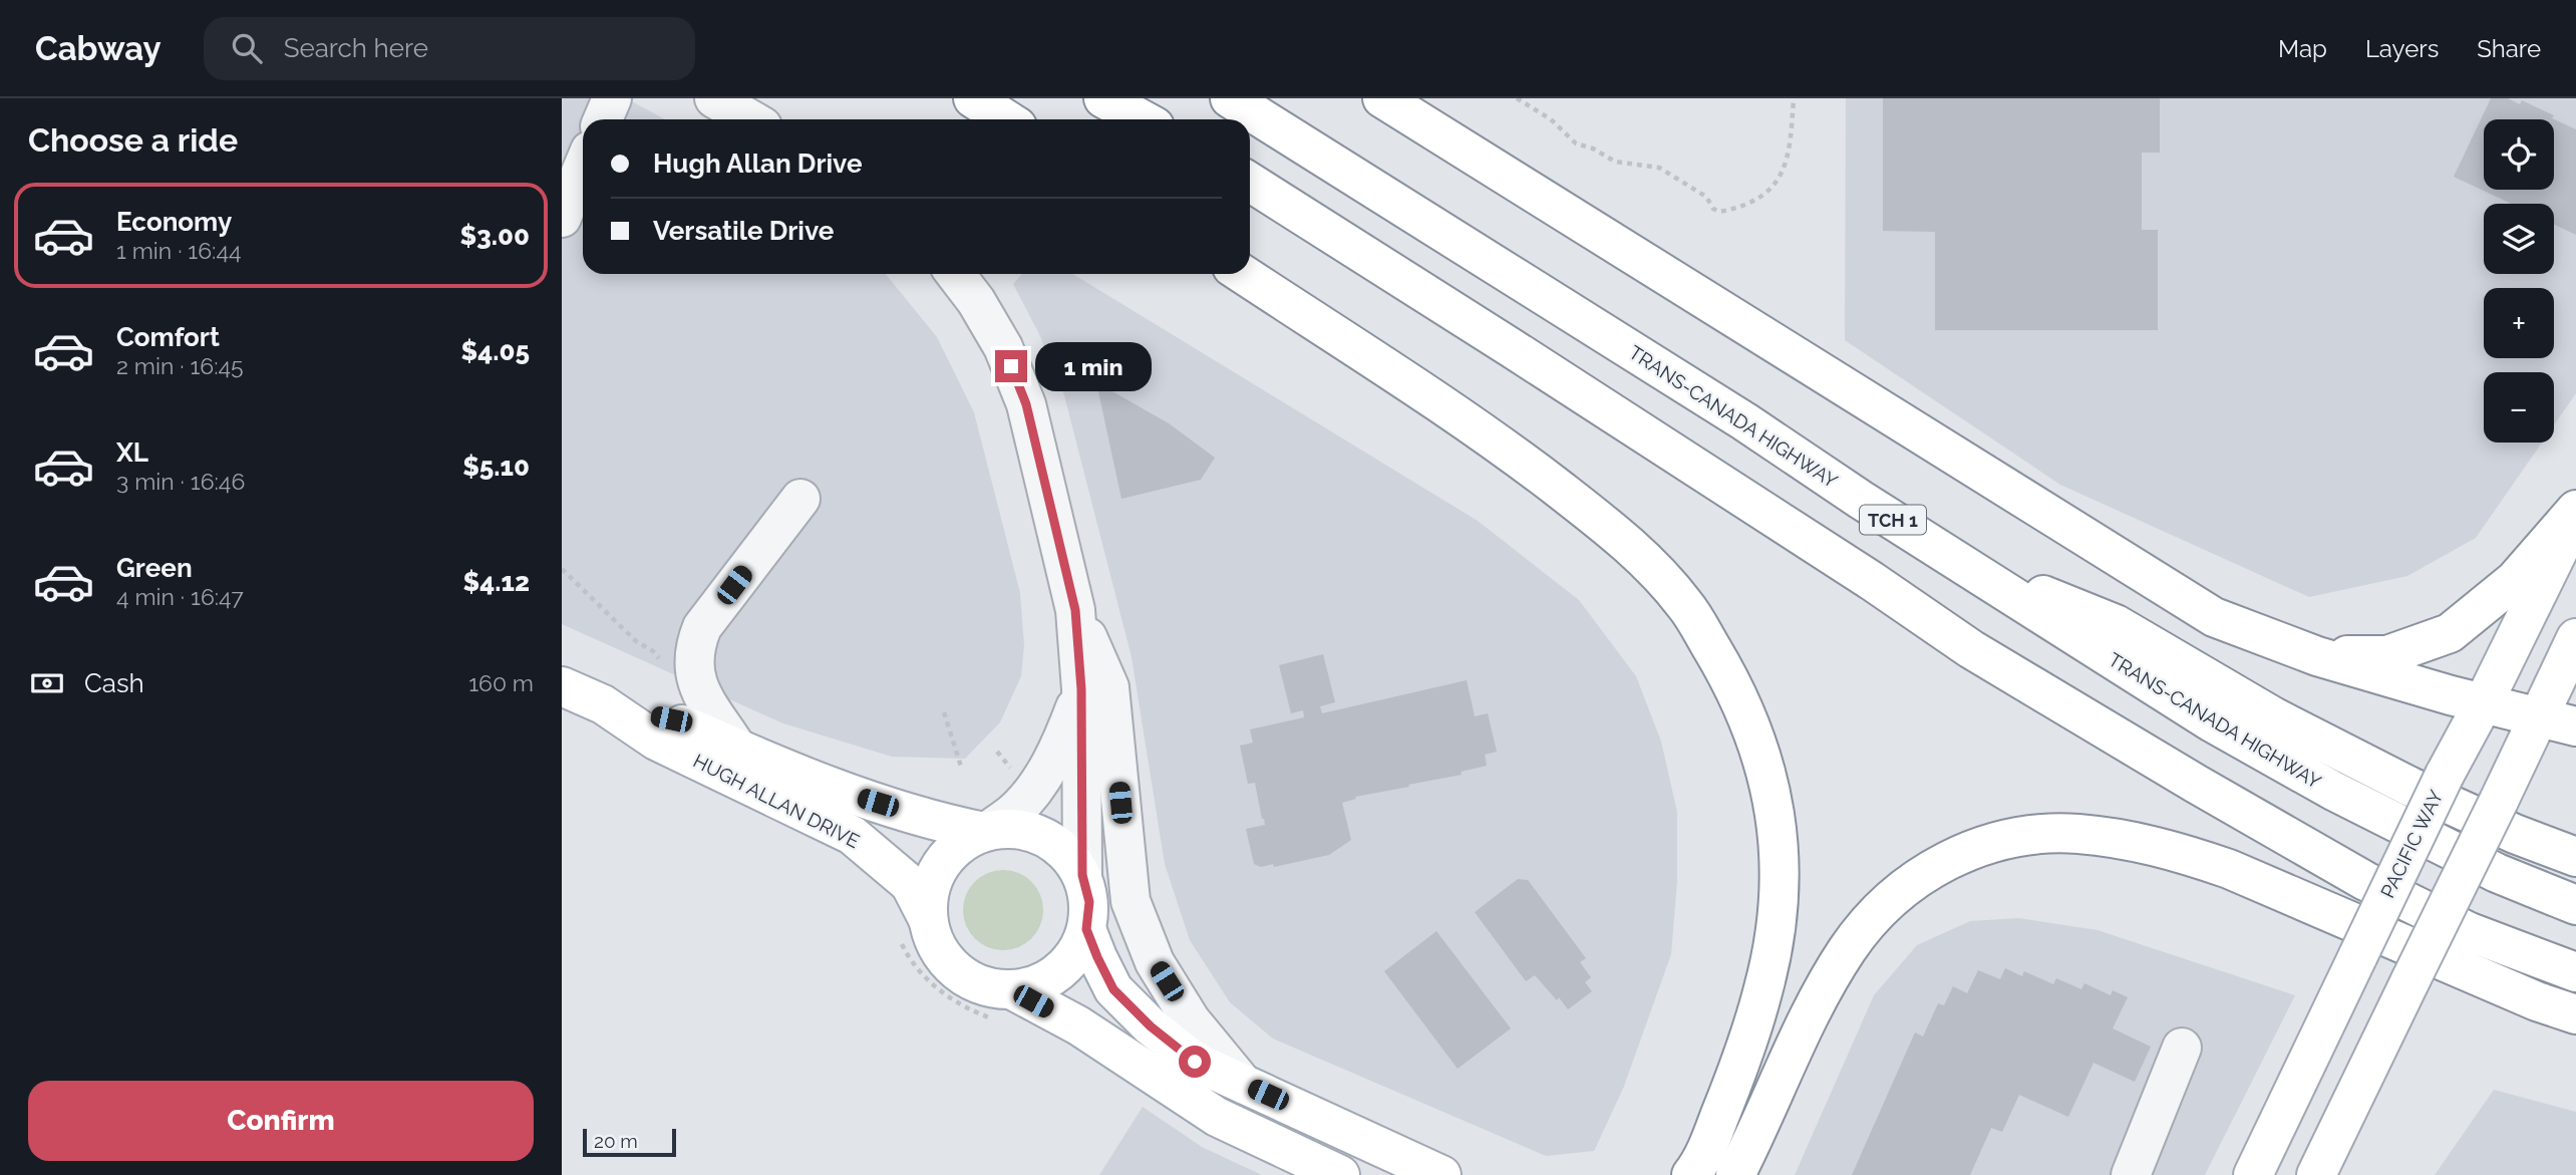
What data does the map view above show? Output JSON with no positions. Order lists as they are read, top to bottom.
{
  "streets": {
    "main road": [
      "TRANS-CANADA HIGHWAY",
      "TCH 1",
      "HUGH ALLAN DRIVE",
      "PACIFIC WAY"
    ]
  },
  "scale_bar": "20 m",
  "page": {
    "header": "Cabway",
    "search": "Search here",
    "nav": ["Map", "Layers", "Share"],
    "heading": "Choose a ride",
    "map_buttons": ["+", "−"],
    "banner": ["Hugh Allan Drive", "Versatile Drive"],
    "list": [
      {
        "name": "Economy",
        "note": "1 min · 16:44",
        "value": "$3.00"
      },
      {
        "name": "Comfort",
        "note": "2 min · 16:45",
        "value": "$4.05"
      },
      {
        "name": "XL",
        "note": "3 min · 16:46",
        "value": "$5.10"
      },
      {
        "name": "Green",
        "note": "4 min · 16:47",
        "value": "$4.12"
      }
    ],
    "bubble": "1 min",
    "pay": ["Cash", "160 m"],
    "buttons": "Confirm",
    "scale": "20 m"
  }
}
